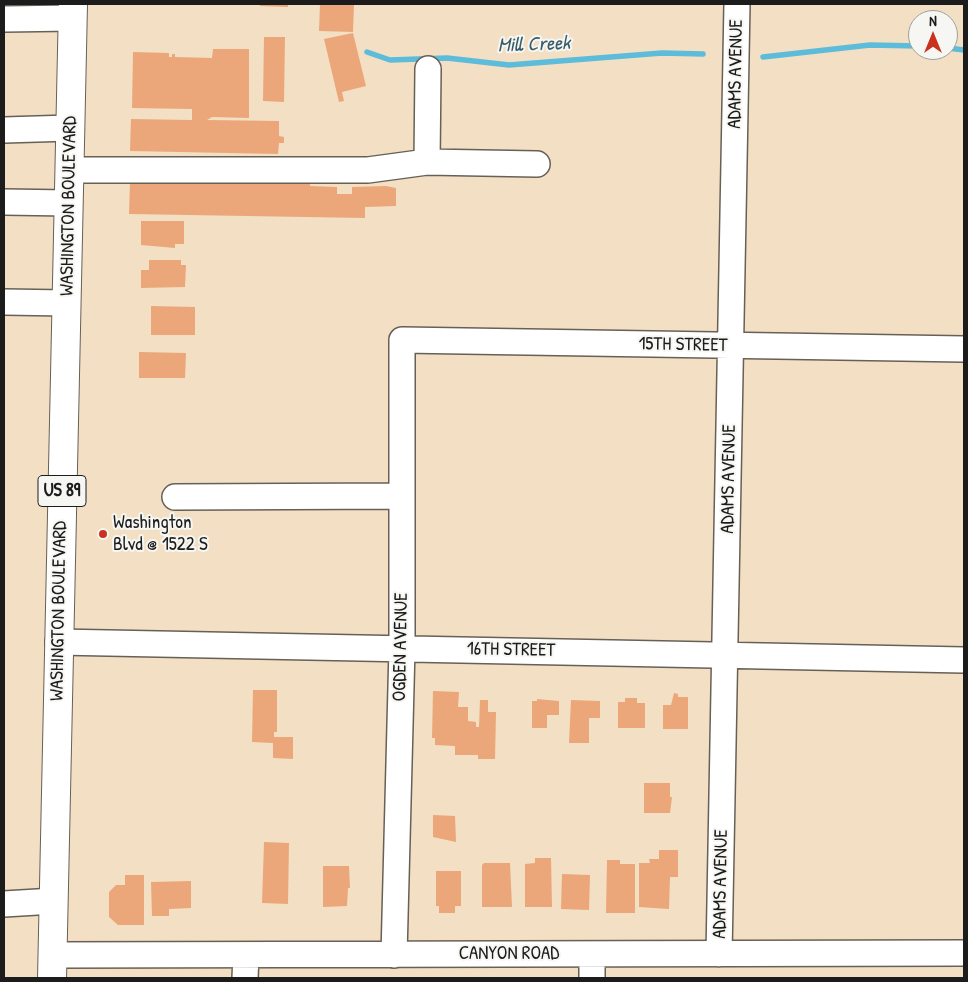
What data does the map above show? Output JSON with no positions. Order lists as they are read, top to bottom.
{
  "streets": {
    "main road": ["WASHINGTON BOULEVARD", "US 89"],
    "street": [
      "ADAMS AVENUE",
      "15TH STREET",
      "OGDEN AVENUE",
      "16TH STREET",
      "CANYON ROAD"
    ]
  },
  "crossings": [
    ["ADAMS AVENUE", "15TH STREET"],
    ["ADAMS AVENUE", "16TH STREET"],
    ["ADAMS AVENUE", "CANYON ROAD"],
    ["WASHINGTON BOULEVARD", "16TH STREET"],
    ["WASHINGTON BOULEVARD", "CANYON ROAD"],
    ["15TH STREET", "OGDEN AVENUE"],
    ["OGDEN AVENUE", "16TH STREET"],
    ["OGDEN AVENUE", "CANYON ROAD"]
  ],
  "water": ["Mill Creek"],
  "places": ["Washington Blvd @ 1522 S"],
  "north": "top"
}
